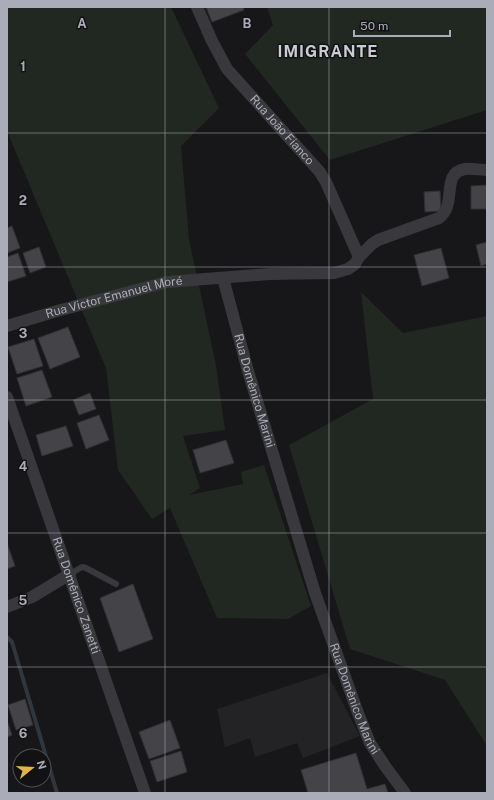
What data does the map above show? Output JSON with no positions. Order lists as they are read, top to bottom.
{
  "streets": {
    "street": [
      "Rua João Fianco",
      "Rua Victor Emanuel Moré",
      "Rua Domênico Marini",
      "Rua Domênico Zanetti"
    ]
  },
  "crossings": [
    ["Rua Victor Emanuel Moré", "Rua Domênico Marini"]
  ],
  "districts": ["IMIGRANTE"],
  "scale_bar": "50 m",
  "north": "right",
  "grid": {
    "columns": ["A", "B"],
    "rows": [
      "1",
      "2",
      "3",
      "4",
      "5",
      "6"
    ]
  }
}
